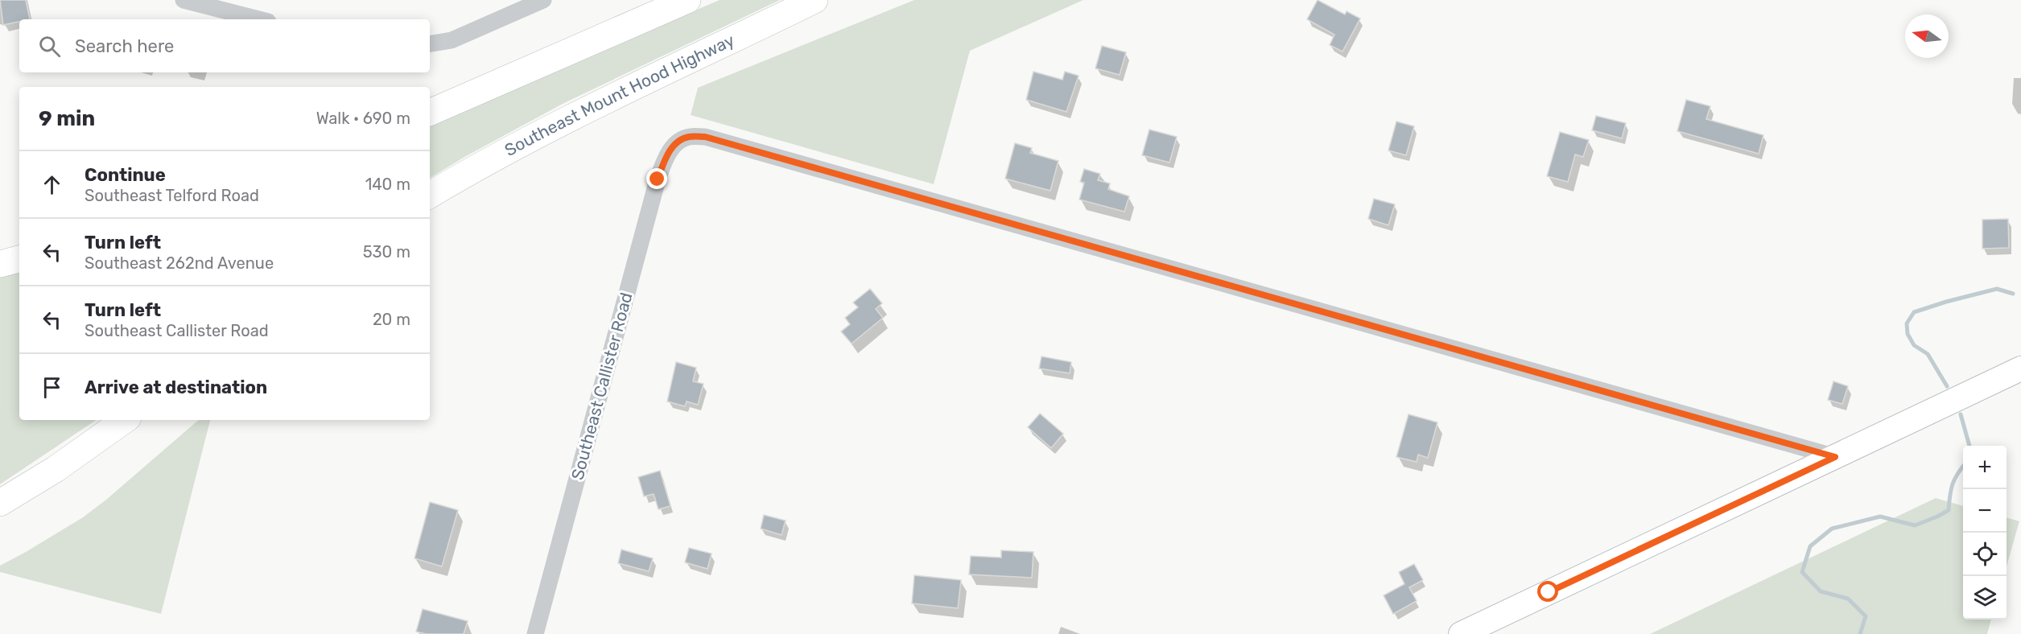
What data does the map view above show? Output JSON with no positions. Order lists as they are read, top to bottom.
{
  "streets": {
    "highway": ["Southeast Mount Hood Highway"],
    "street": ["Southeast Callister Road"]
  },
  "north": "left",
  "page": {
    "search": "Search here",
    "heading": ["9 min", "Walk · 690 m"],
    "list": [
      ["Continue", "Southeast Telford Road", "140 m"],
      ["Turn left", "Southeast 262nd Avenue", "530 m"],
      ["Turn left", "Southeast Callister Road", "20 m"],
      "Arrive at destination"
    ],
    "map_buttons": ["+", "−"]
  }
}
